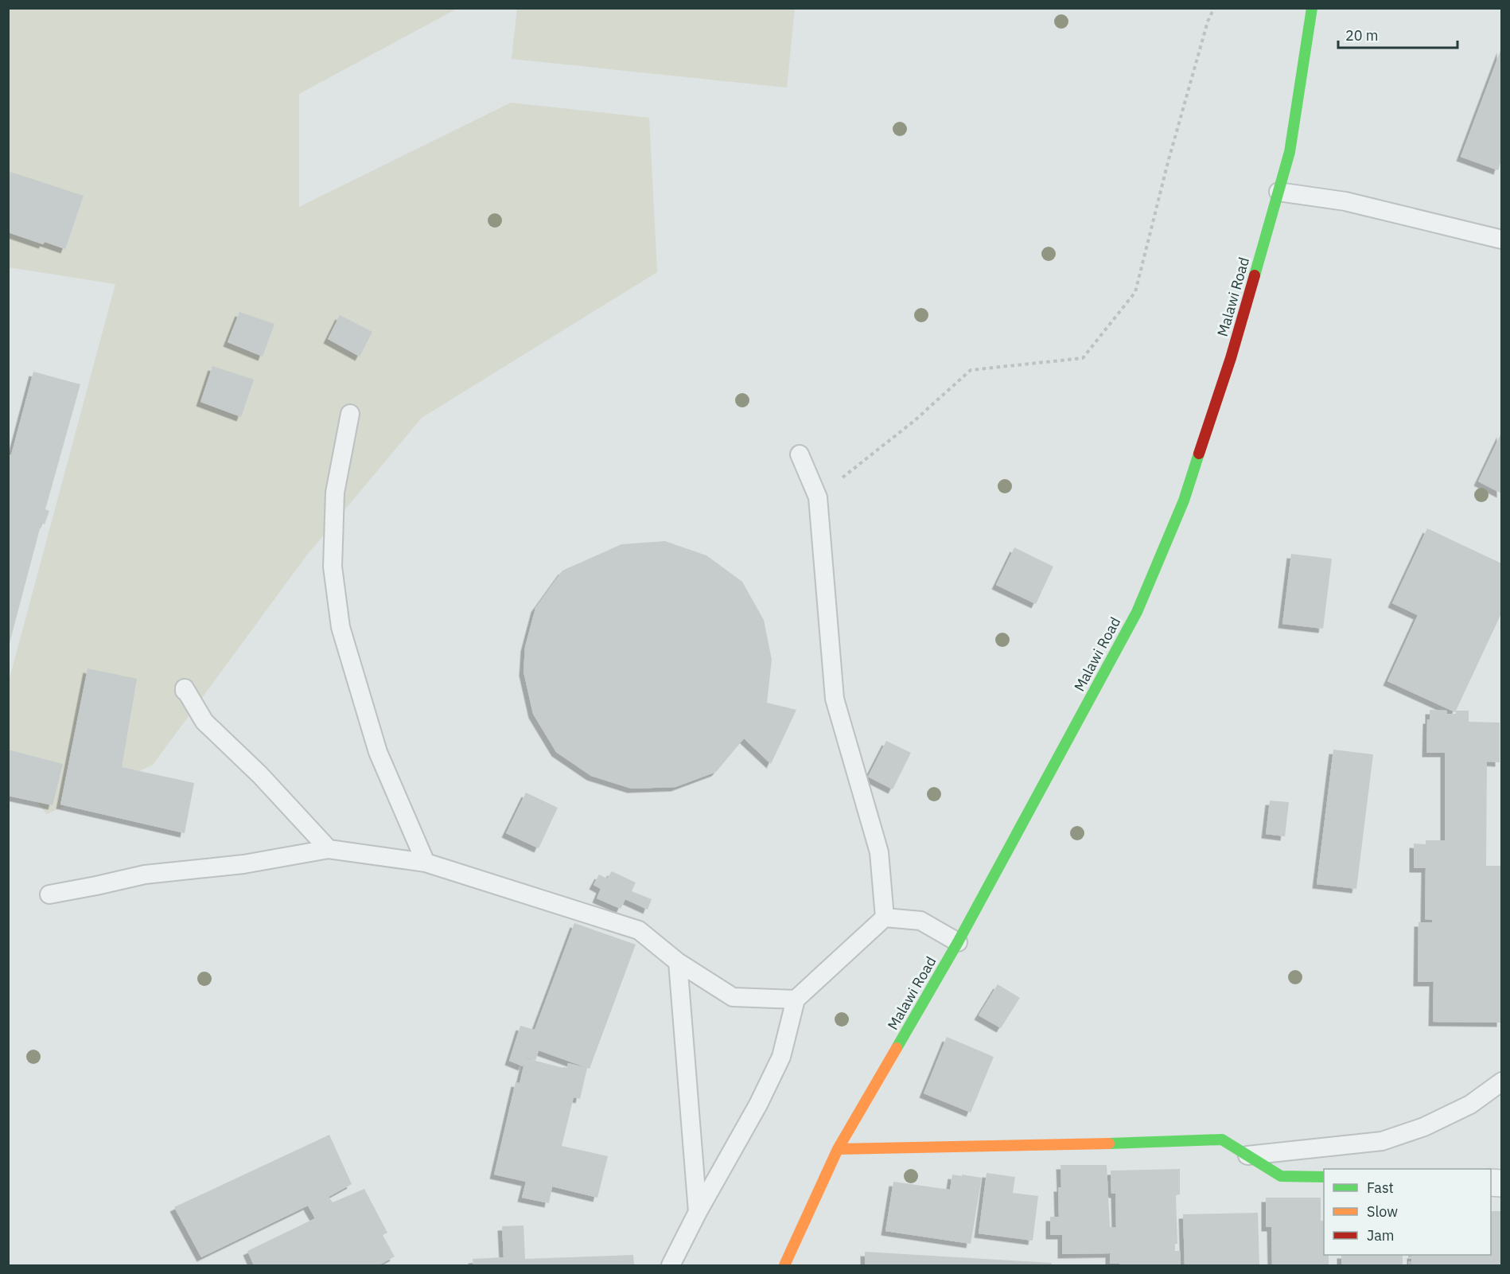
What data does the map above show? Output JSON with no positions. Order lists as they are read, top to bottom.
{
  "streets": {
    "main road": ["Malawi Road"]
  },
  "legend": ["Fast", "Slow", "Jam"],
  "scale_bar": "20 m"
}
